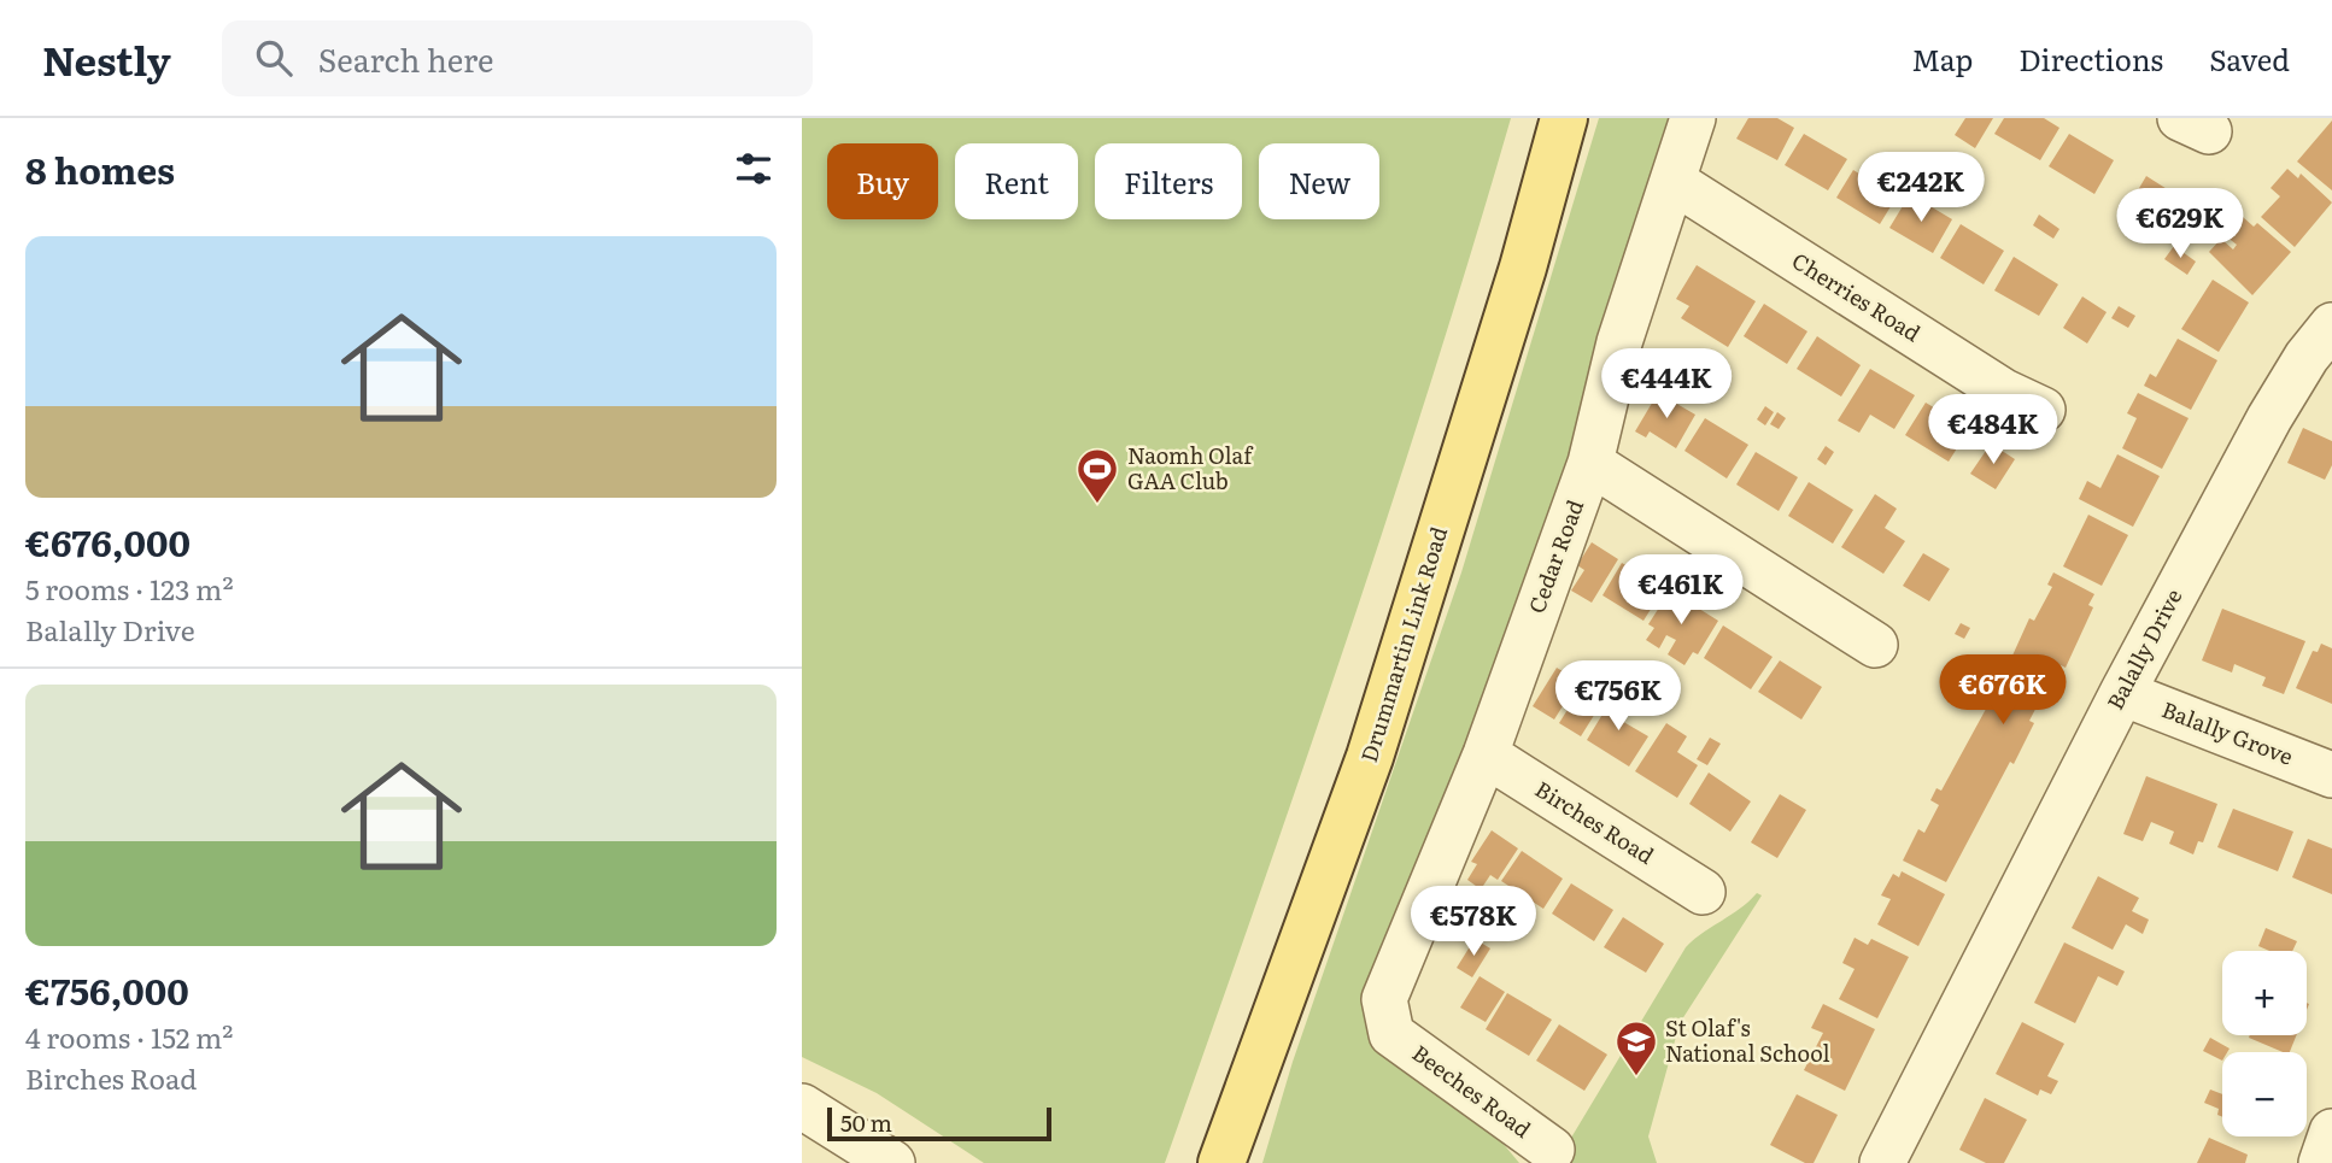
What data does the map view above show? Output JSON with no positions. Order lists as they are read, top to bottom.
{
  "streets": {
    "main road": ["Drummartin Link Road"],
    "street": [
      "Cherries Road",
      "Cedar Road",
      "Balally Drive",
      "Balally Grove",
      "Birches Road",
      "Beeches Road"
    ]
  },
  "crossings": [
    ["Cherries Road", "Cedar Road"],
    ["Cedar Road", "Birches Road"],
    ["Cedar Road", "Beeches Road"],
    ["Balally Drive", "Balally Grove"]
  ],
  "places": {
    "sports": ["Naomh Olaf GAA Club"],
    "school or university": ["St Olaf's National School"]
  },
  "scale_bar": "50 m",
  "page": {
    "header": "Nestly",
    "search": "Search here",
    "nav": ["Map", "Directions", "Saved"],
    "heading": "8 homes",
    "chip": [
      "Buy",
      "Rent",
      "Filters",
      "New"
    ],
    "price": [
      "€242K",
      "€629K",
      "€444K",
      "€484K",
      "€461K",
      "€676K",
      "€756K",
      "€578K"
    ],
    "list": [
      {
        "name": "€676,000",
        "note": "5 rooms · 123 m² · Balally Drive"
      },
      {
        "name": "€756,000",
        "note": "4 rooms · 152 m² · Birches Road"
      }
    ],
    "map_buttons": ["+", "−"],
    "scale": "50 m"
  }
}
